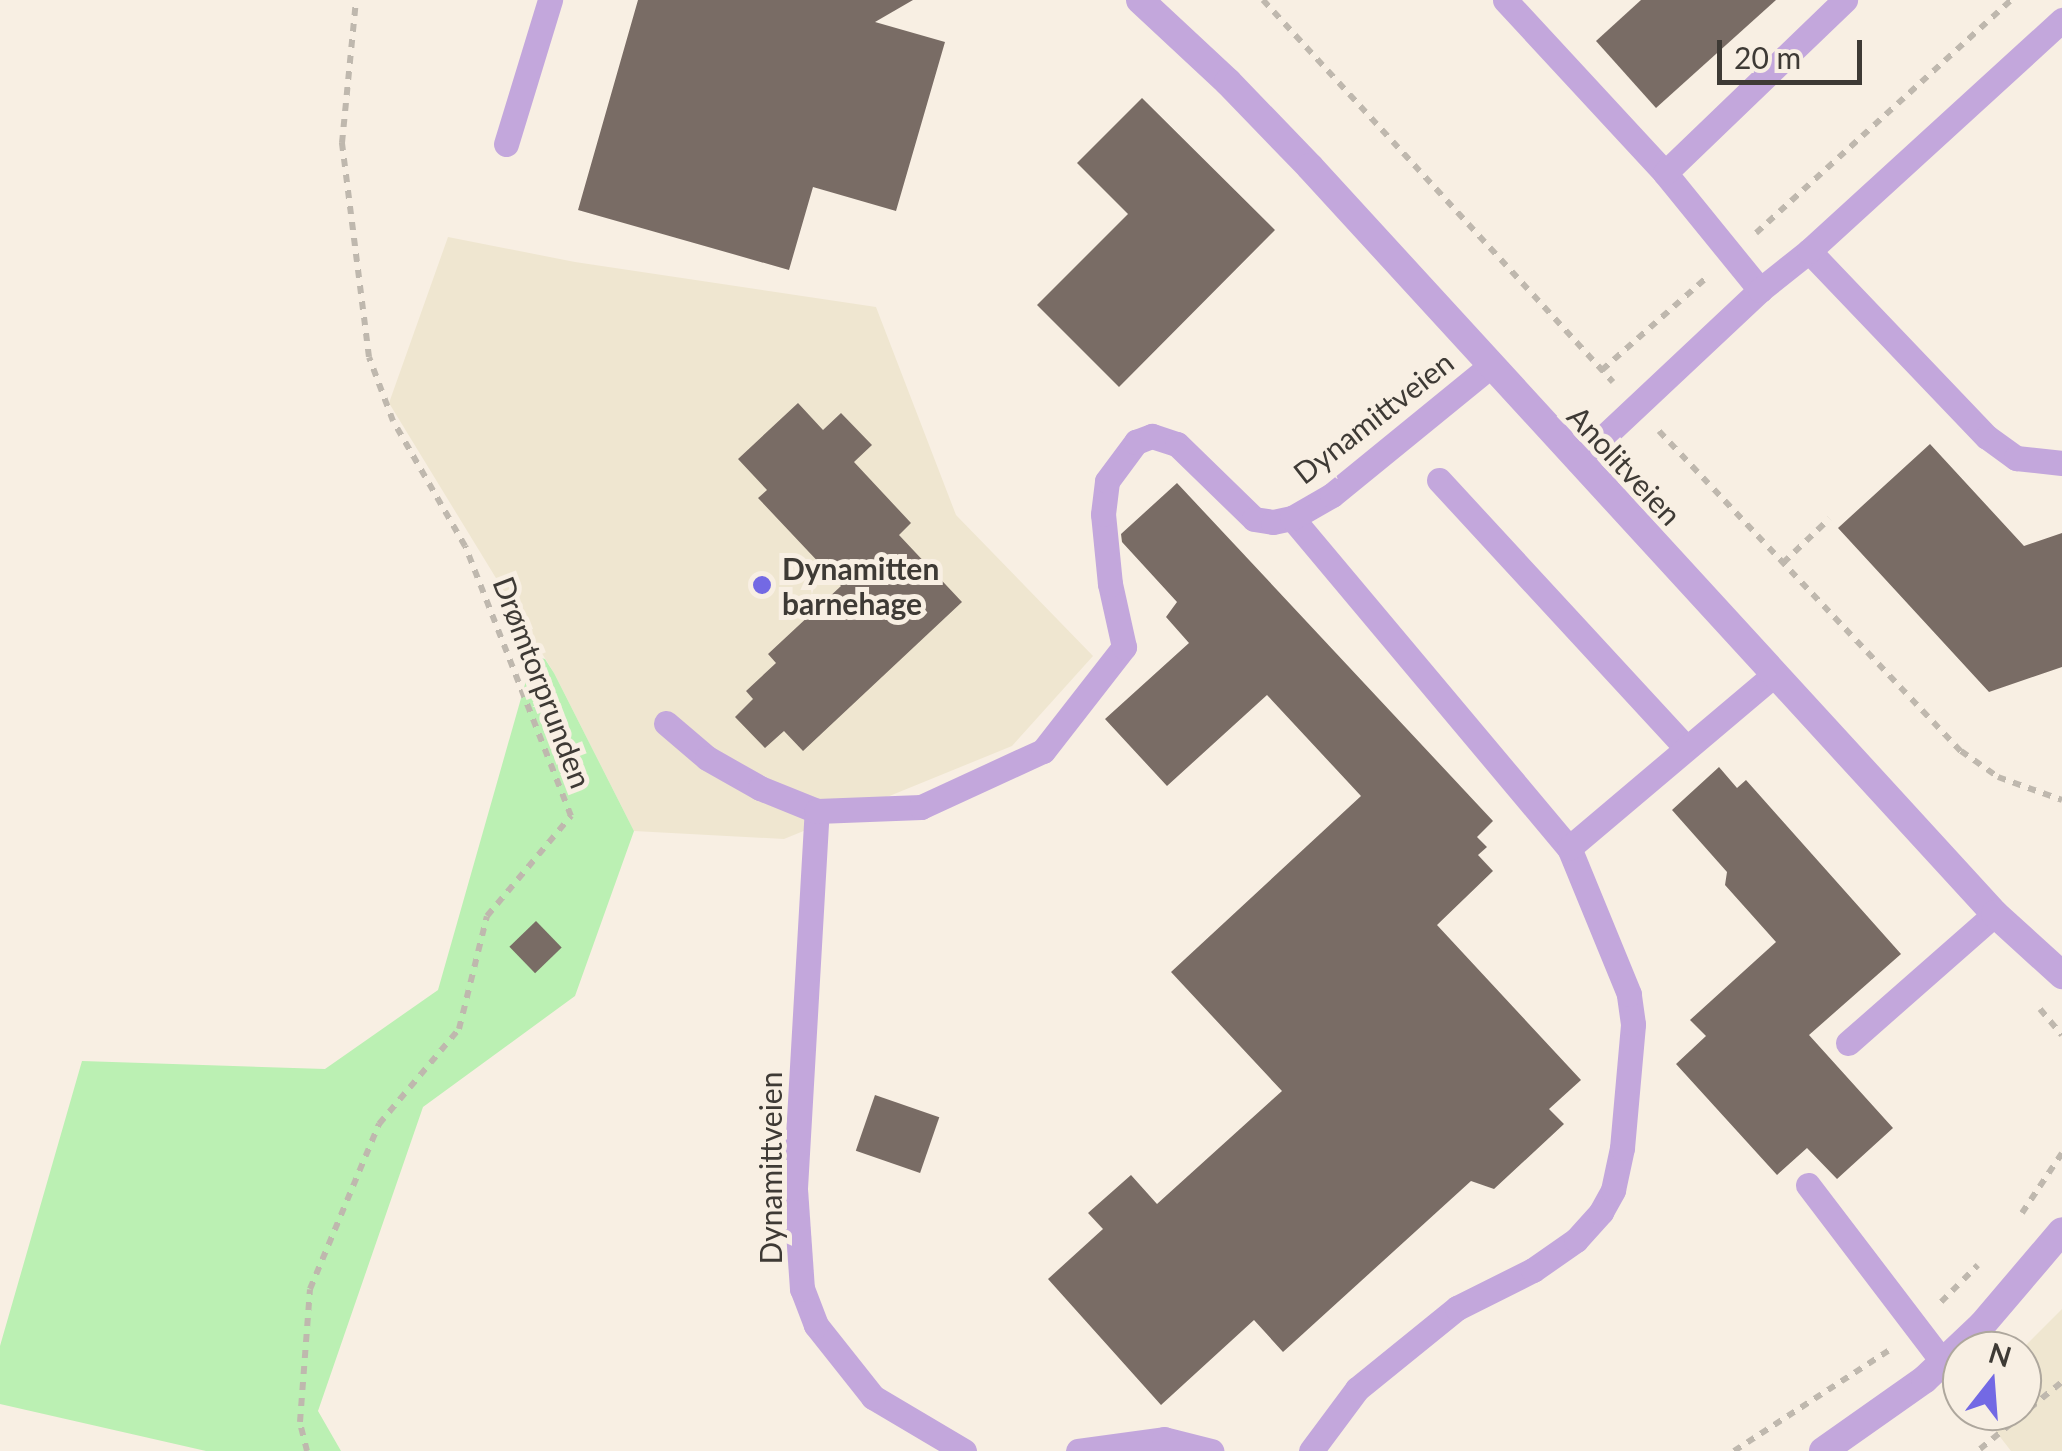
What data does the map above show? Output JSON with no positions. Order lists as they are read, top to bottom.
{
  "streets": {
    "street": ["Anolitveien"],
    "lane": ["Dynamittveien"],
    "path": ["Drømtorprunden"]
  },
  "crossings": [
    ["Dynamittveien", "Anolitveien"]
  ],
  "places": ["Dynamitten barnehage"],
  "scale_bar": "20 m",
  "north": "top"
}
